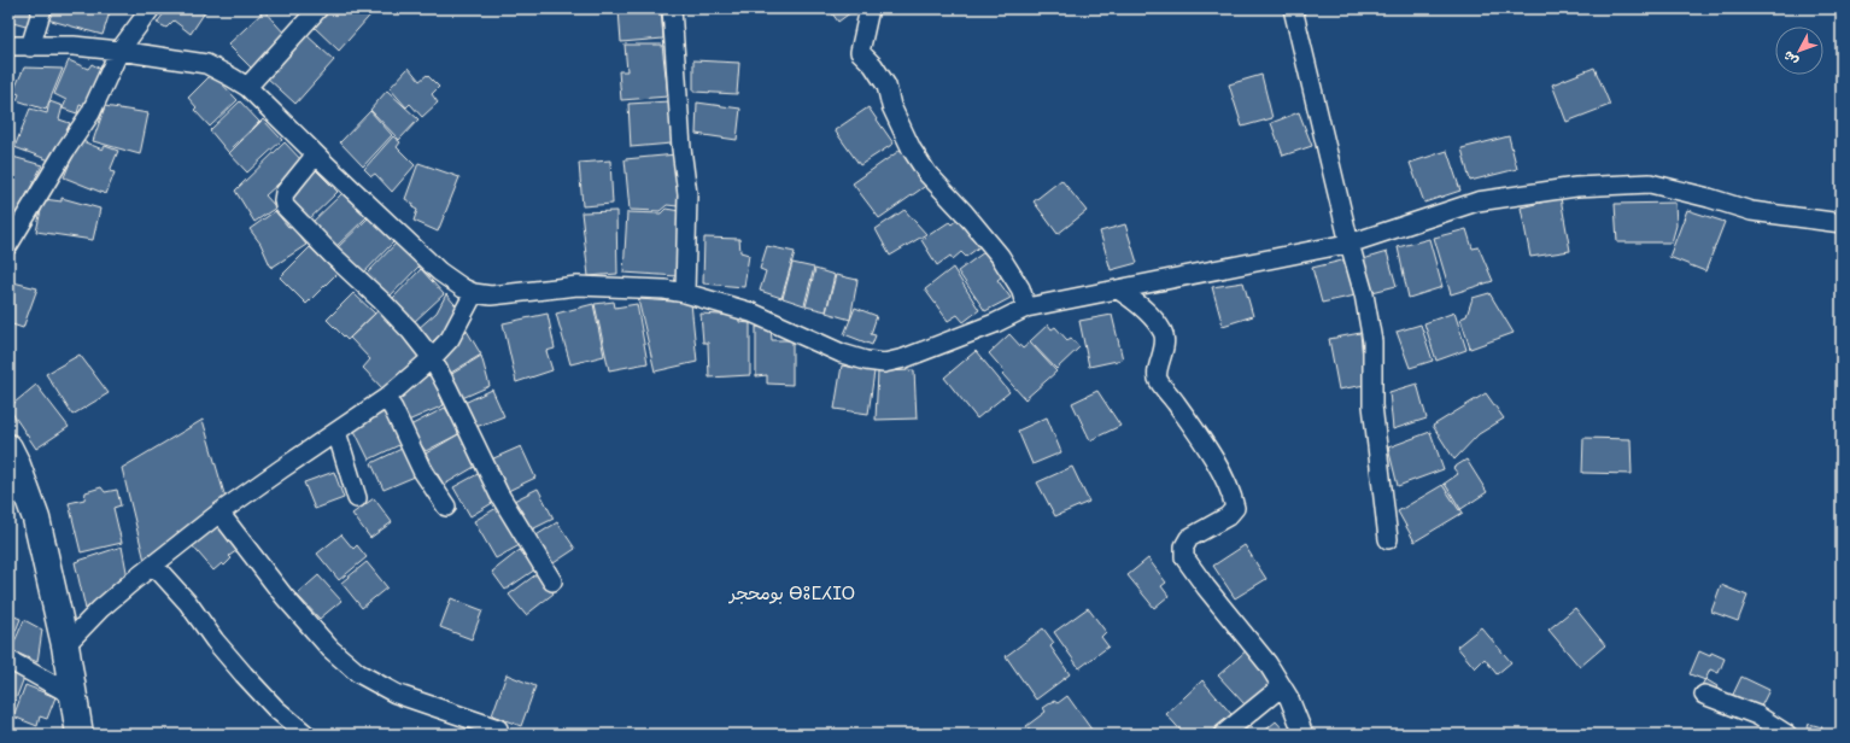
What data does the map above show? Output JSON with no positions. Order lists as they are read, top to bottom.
{
  "districts": ["بومحجر ⴱⵓⵎⵃⵊⵔ"],
  "north": "bottom left"
}
